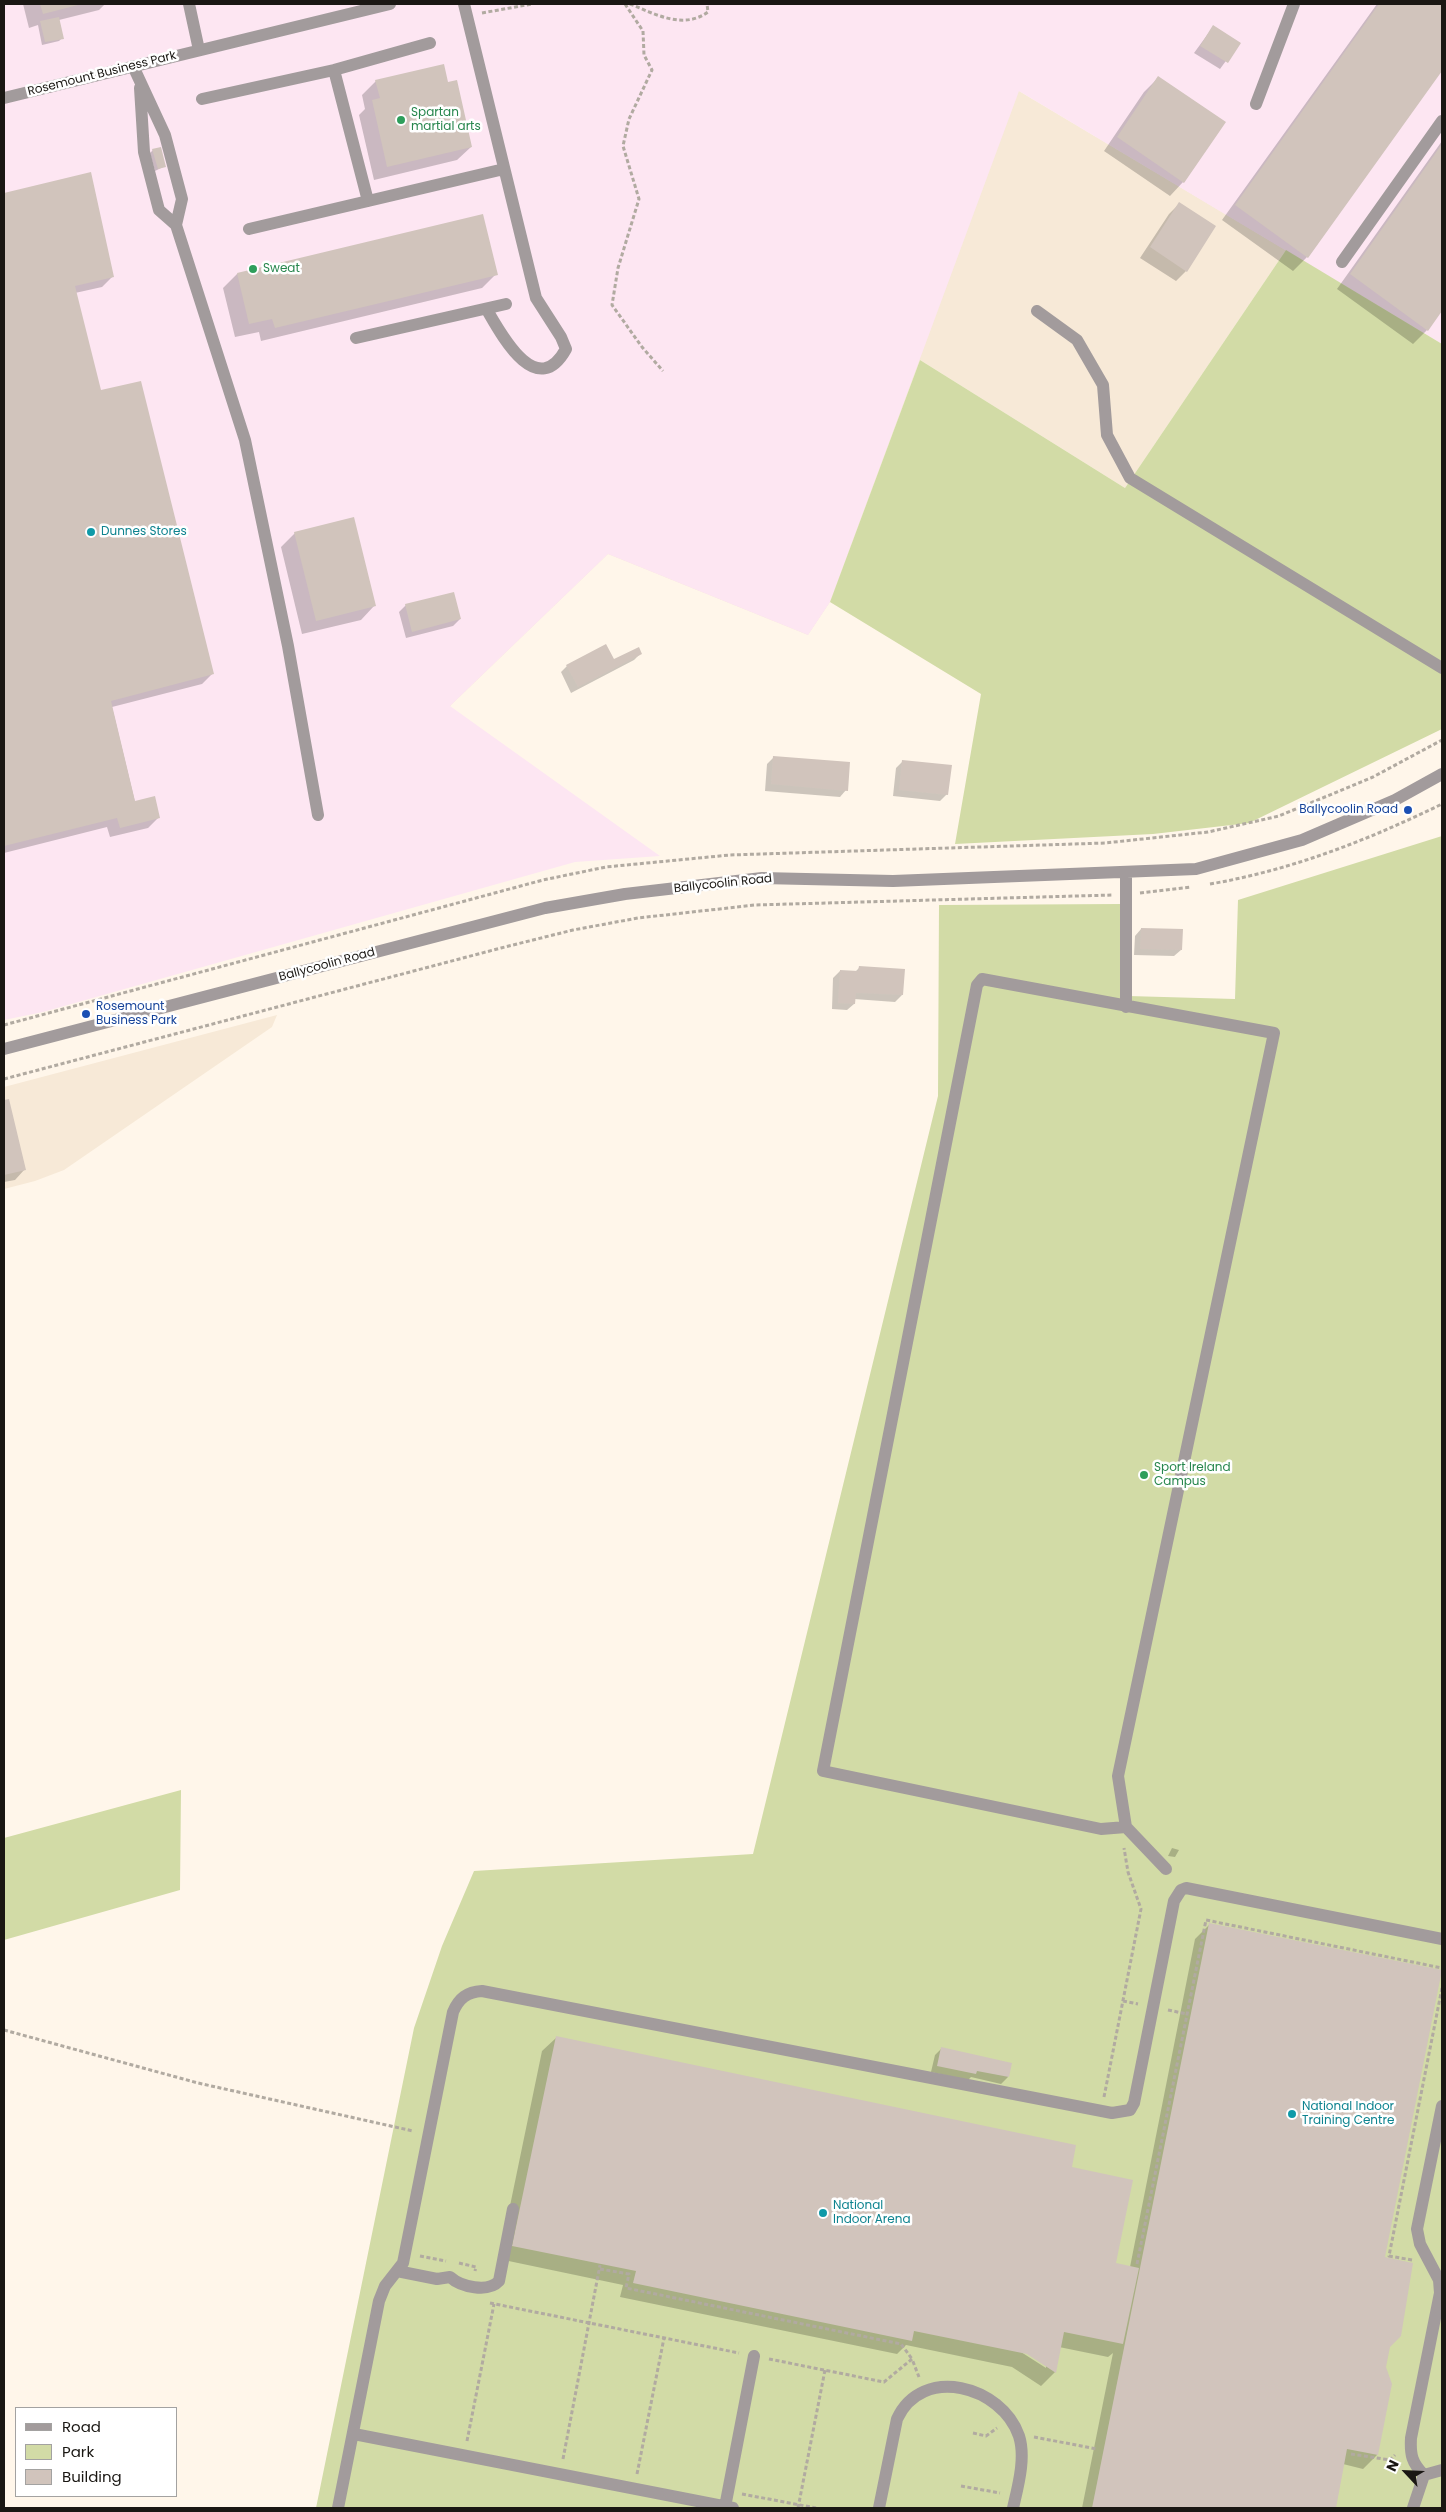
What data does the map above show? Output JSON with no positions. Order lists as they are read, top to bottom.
{
  "streets": {
    "street": ["Rosemount Business Park", "Ballycoolin Road"]
  },
  "places": [
    "Spartan martial arts",
    "Sweat",
    "Dunnes Stores",
    "Ballycoolin Road",
    "Rosemount Business Park",
    "Sport Ireland Campus",
    "National Indoor Training Centre",
    "National Indoor Arena"
  ],
  "legend": ["Road", "Park", "Building"],
  "north": "top left"
}
